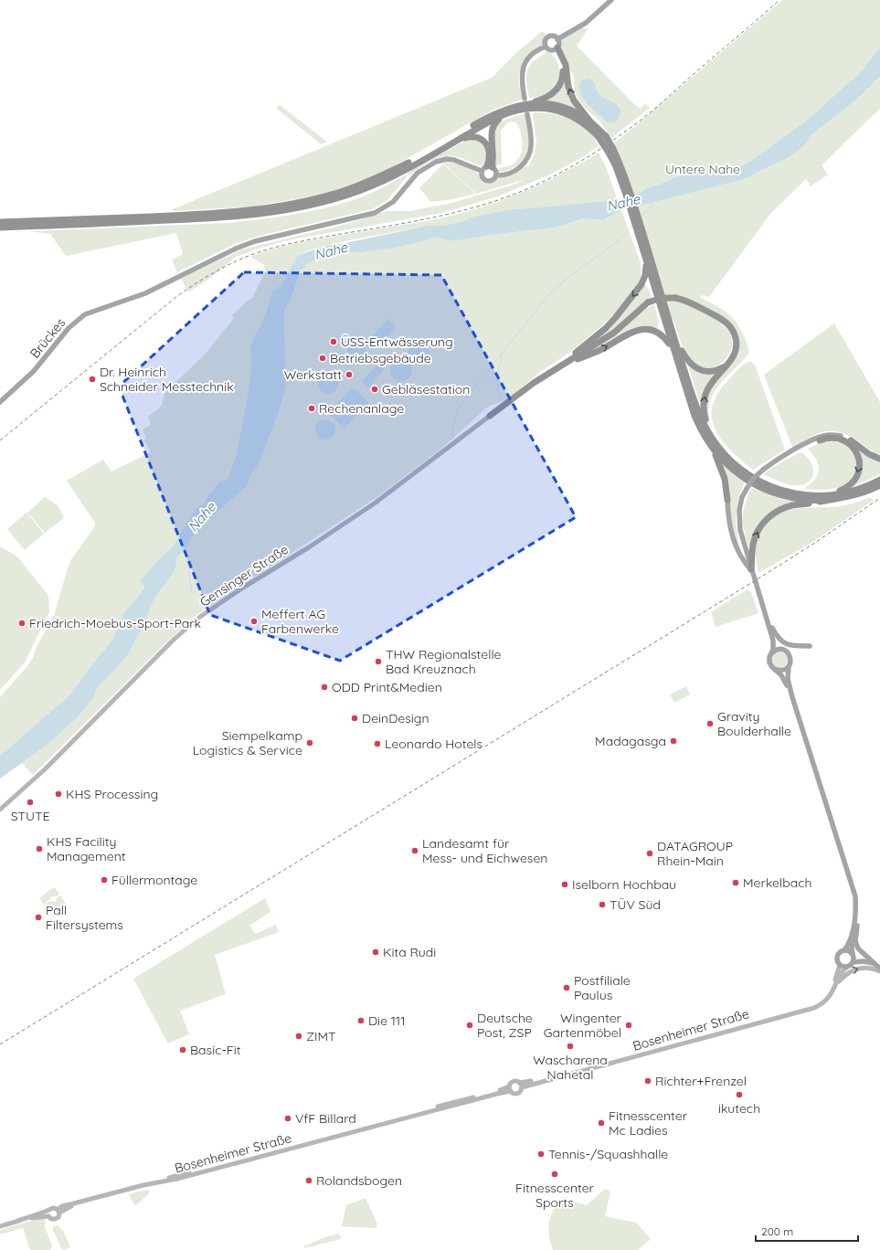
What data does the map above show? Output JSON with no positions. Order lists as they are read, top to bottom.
{
  "streets": {
    "main road": ["Brückes"],
    "street": ["Gensinger Straße", "Bosenheimer Straße"]
  },
  "water": ["Nahe"],
  "parks": ["Untere Nahe"],
  "places": [
    "ÜSS-Entwässerung",
    "Betriebsgebäude",
    "Werkstatt",
    "Dr. Heinrich Schneider Messtechnik",
    "Gebläsestation",
    "Rechenanlage",
    "Meffert AG Farbenwerke",
    "Friedrich-Moebus-Sport-Park",
    "THW Regionalstelle Bad Kreuznach",
    "ODD Print&Medien",
    "DeinDesign",
    "Gravity Boulderhalle",
    "Madagasga",
    "Siempelkamp Logistics & Service",
    "Leonardo Hotels",
    "KHS Processing",
    "STUTE",
    "KHS Facility Management",
    "Landesamt für Mess- und Eichwesen",
    "DATAGROUP Rhein-Main",
    "Füllermontage",
    "Merkelbach",
    "Iselborn Hochbau",
    "TÜV Süd",
    "Pall Filtersystems",
    "Kita Rudi",
    "Postfiliale Paulus",
    "Die 111",
    "Deutsche Post, ZSP",
    "Wingenter Gartenmöbel",
    "ZIMT",
    "Wascharena Nahetal",
    "Basic-Fit",
    "Richter+Frenzel",
    "ikutech",
    "VfF Billard",
    "Fitnesscenter Mc Ladies",
    "Tennis-/Squashhalle",
    "Fitnesscenter Sports",
    "Rolandsbogen"
  ],
  "scale_bar": "200 m"
}
